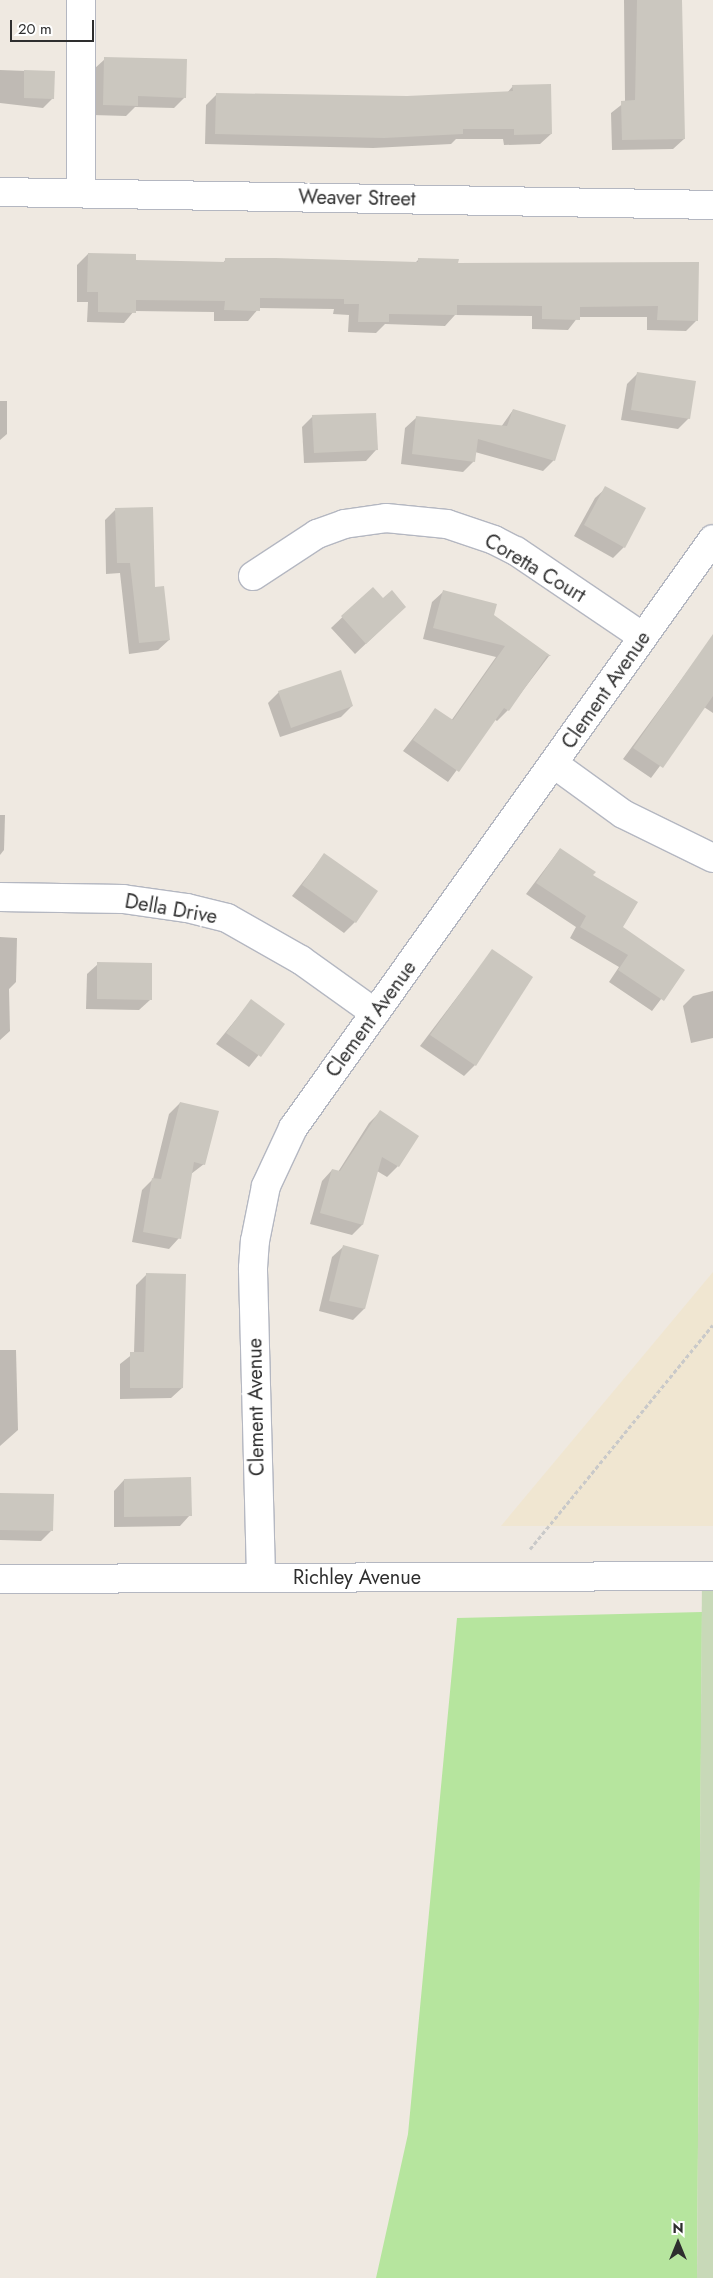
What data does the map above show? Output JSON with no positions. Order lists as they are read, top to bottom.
{
  "streets": {
    "street": [
      "Weaver Street",
      "Coretta Court",
      "Clement Avenue",
      "Della Drive",
      "Richley Avenue"
    ]
  },
  "crossings": [
    ["Coretta Court", "Clement Avenue"],
    ["Clement Avenue", "Della Drive"],
    ["Clement Avenue", "Richley Avenue"]
  ],
  "scale_bar": "20 m",
  "north": "top"
}
